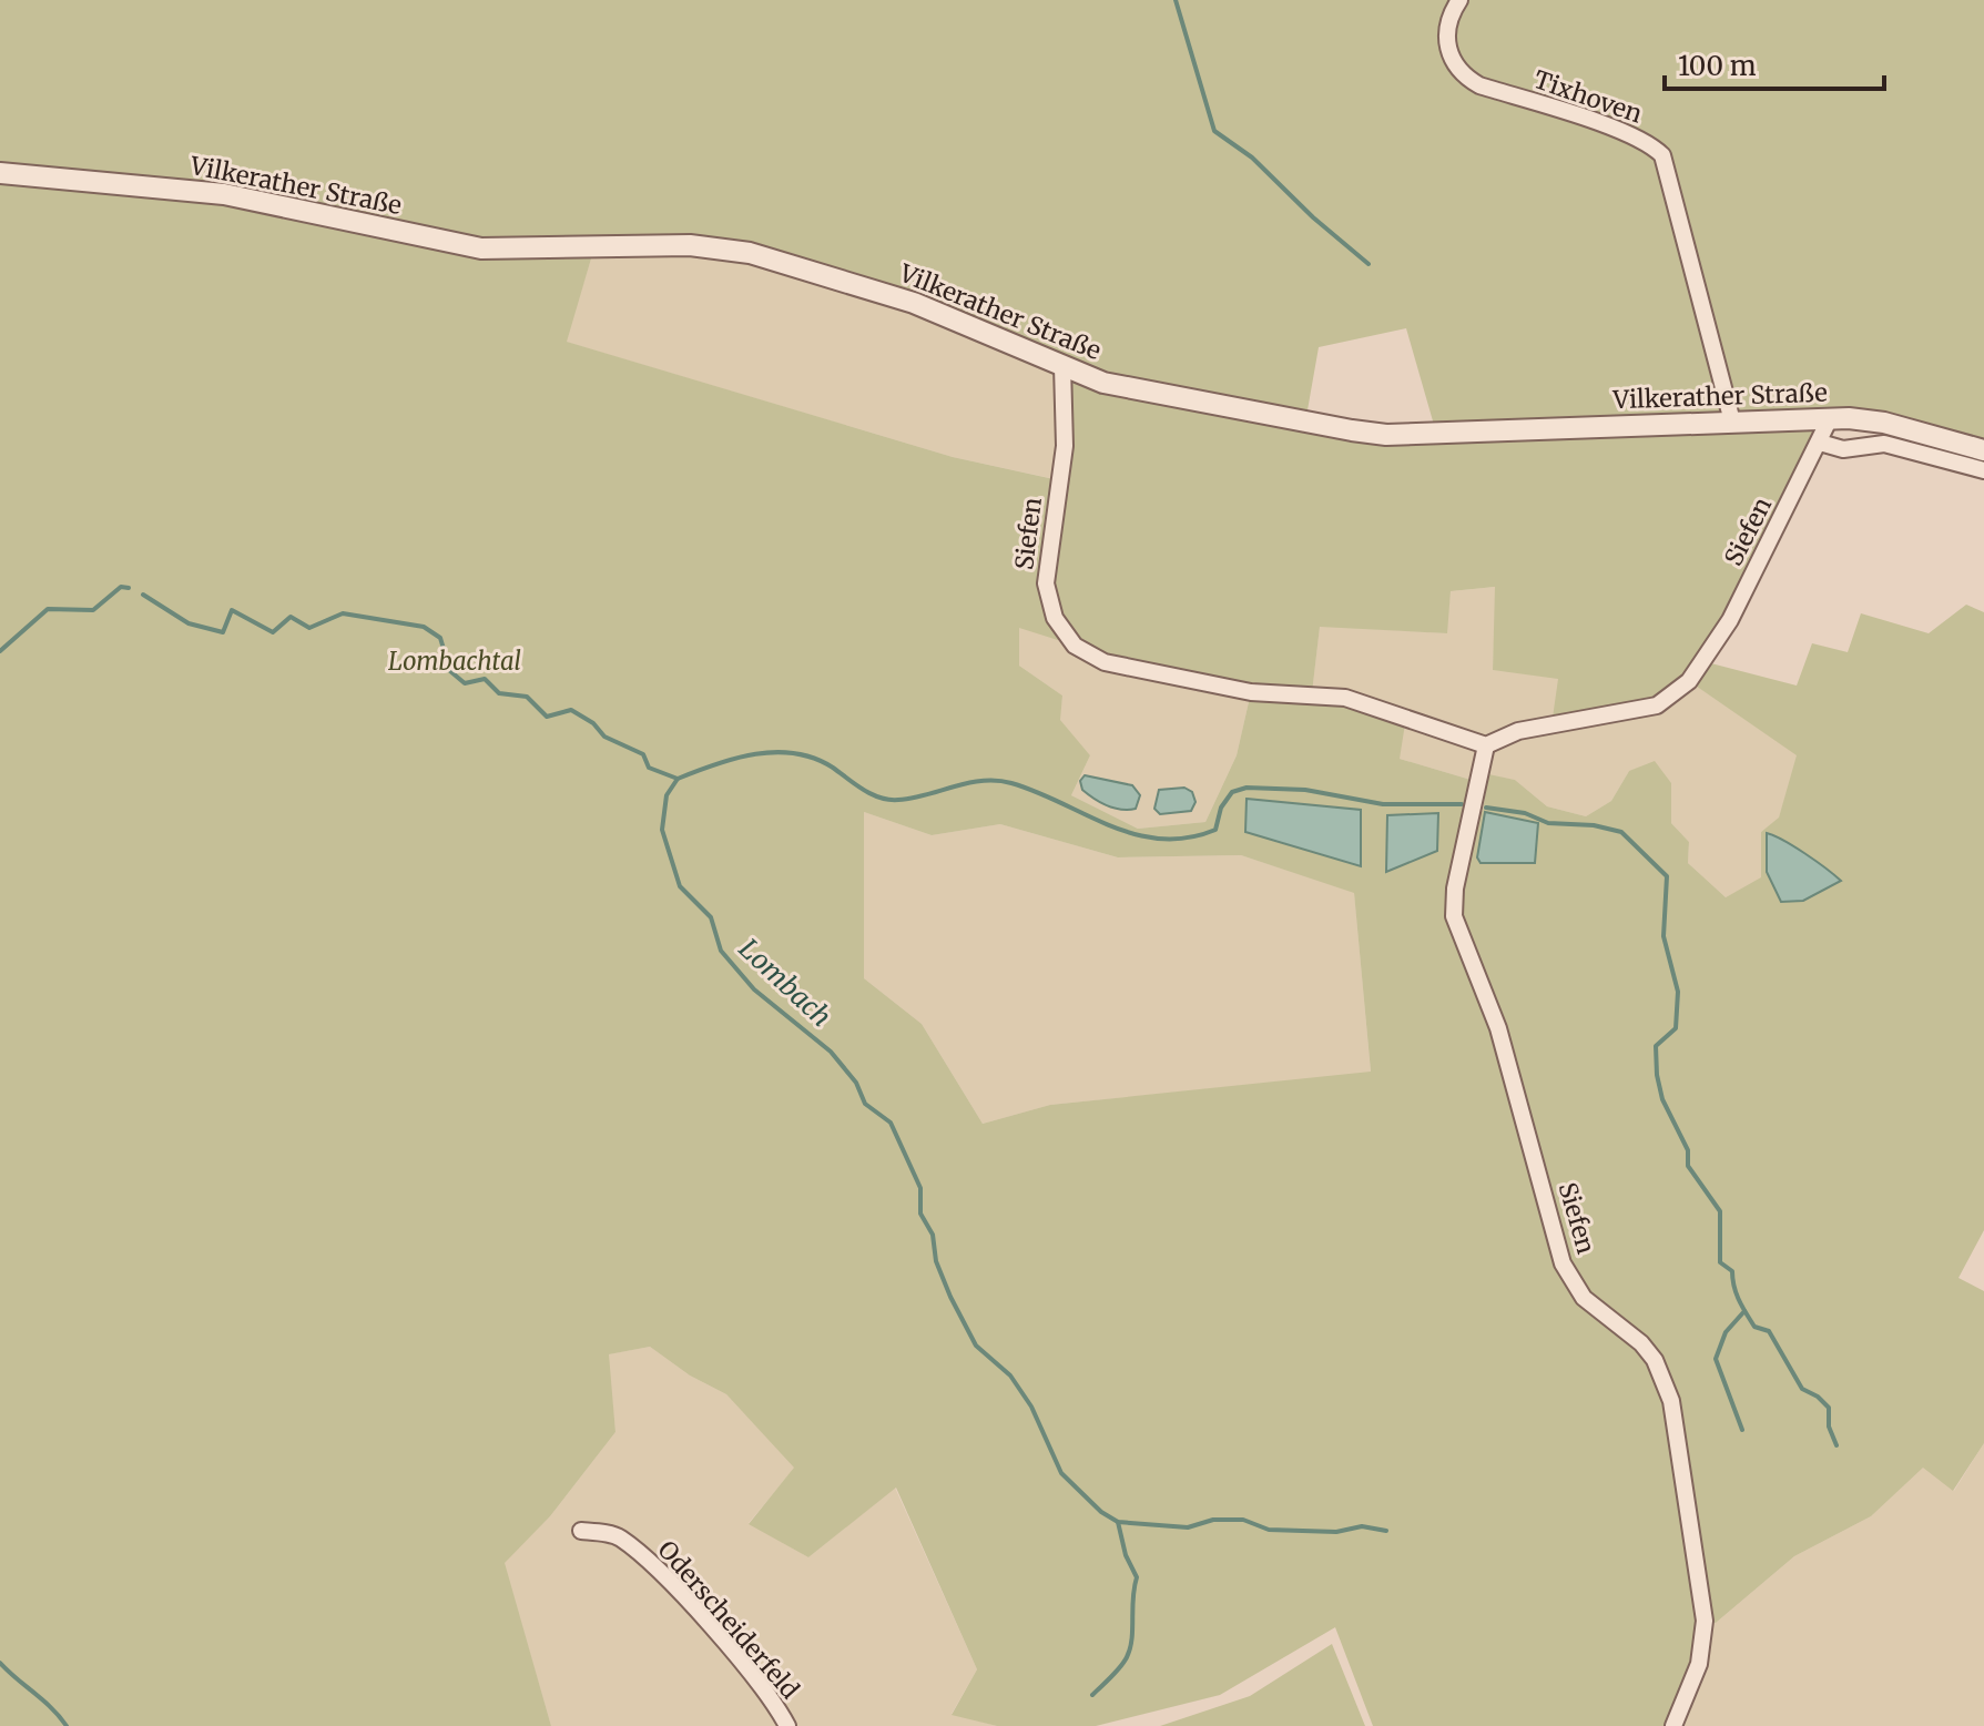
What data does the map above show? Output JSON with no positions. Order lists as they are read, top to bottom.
{
  "streets": {
    "street": [
      "Tixhoven",
      "Vilkerather Straße",
      "Siefen",
      "Oderscheiderfeld"
    ]
  },
  "crossings": [
    ["Tixhoven", "Vilkerather Straße"],
    ["Vilkerather Straße", "Siefen"]
  ],
  "water": ["Lombach"],
  "parks": ["Lombachtal"],
  "scale_bar": "100 m"
}
